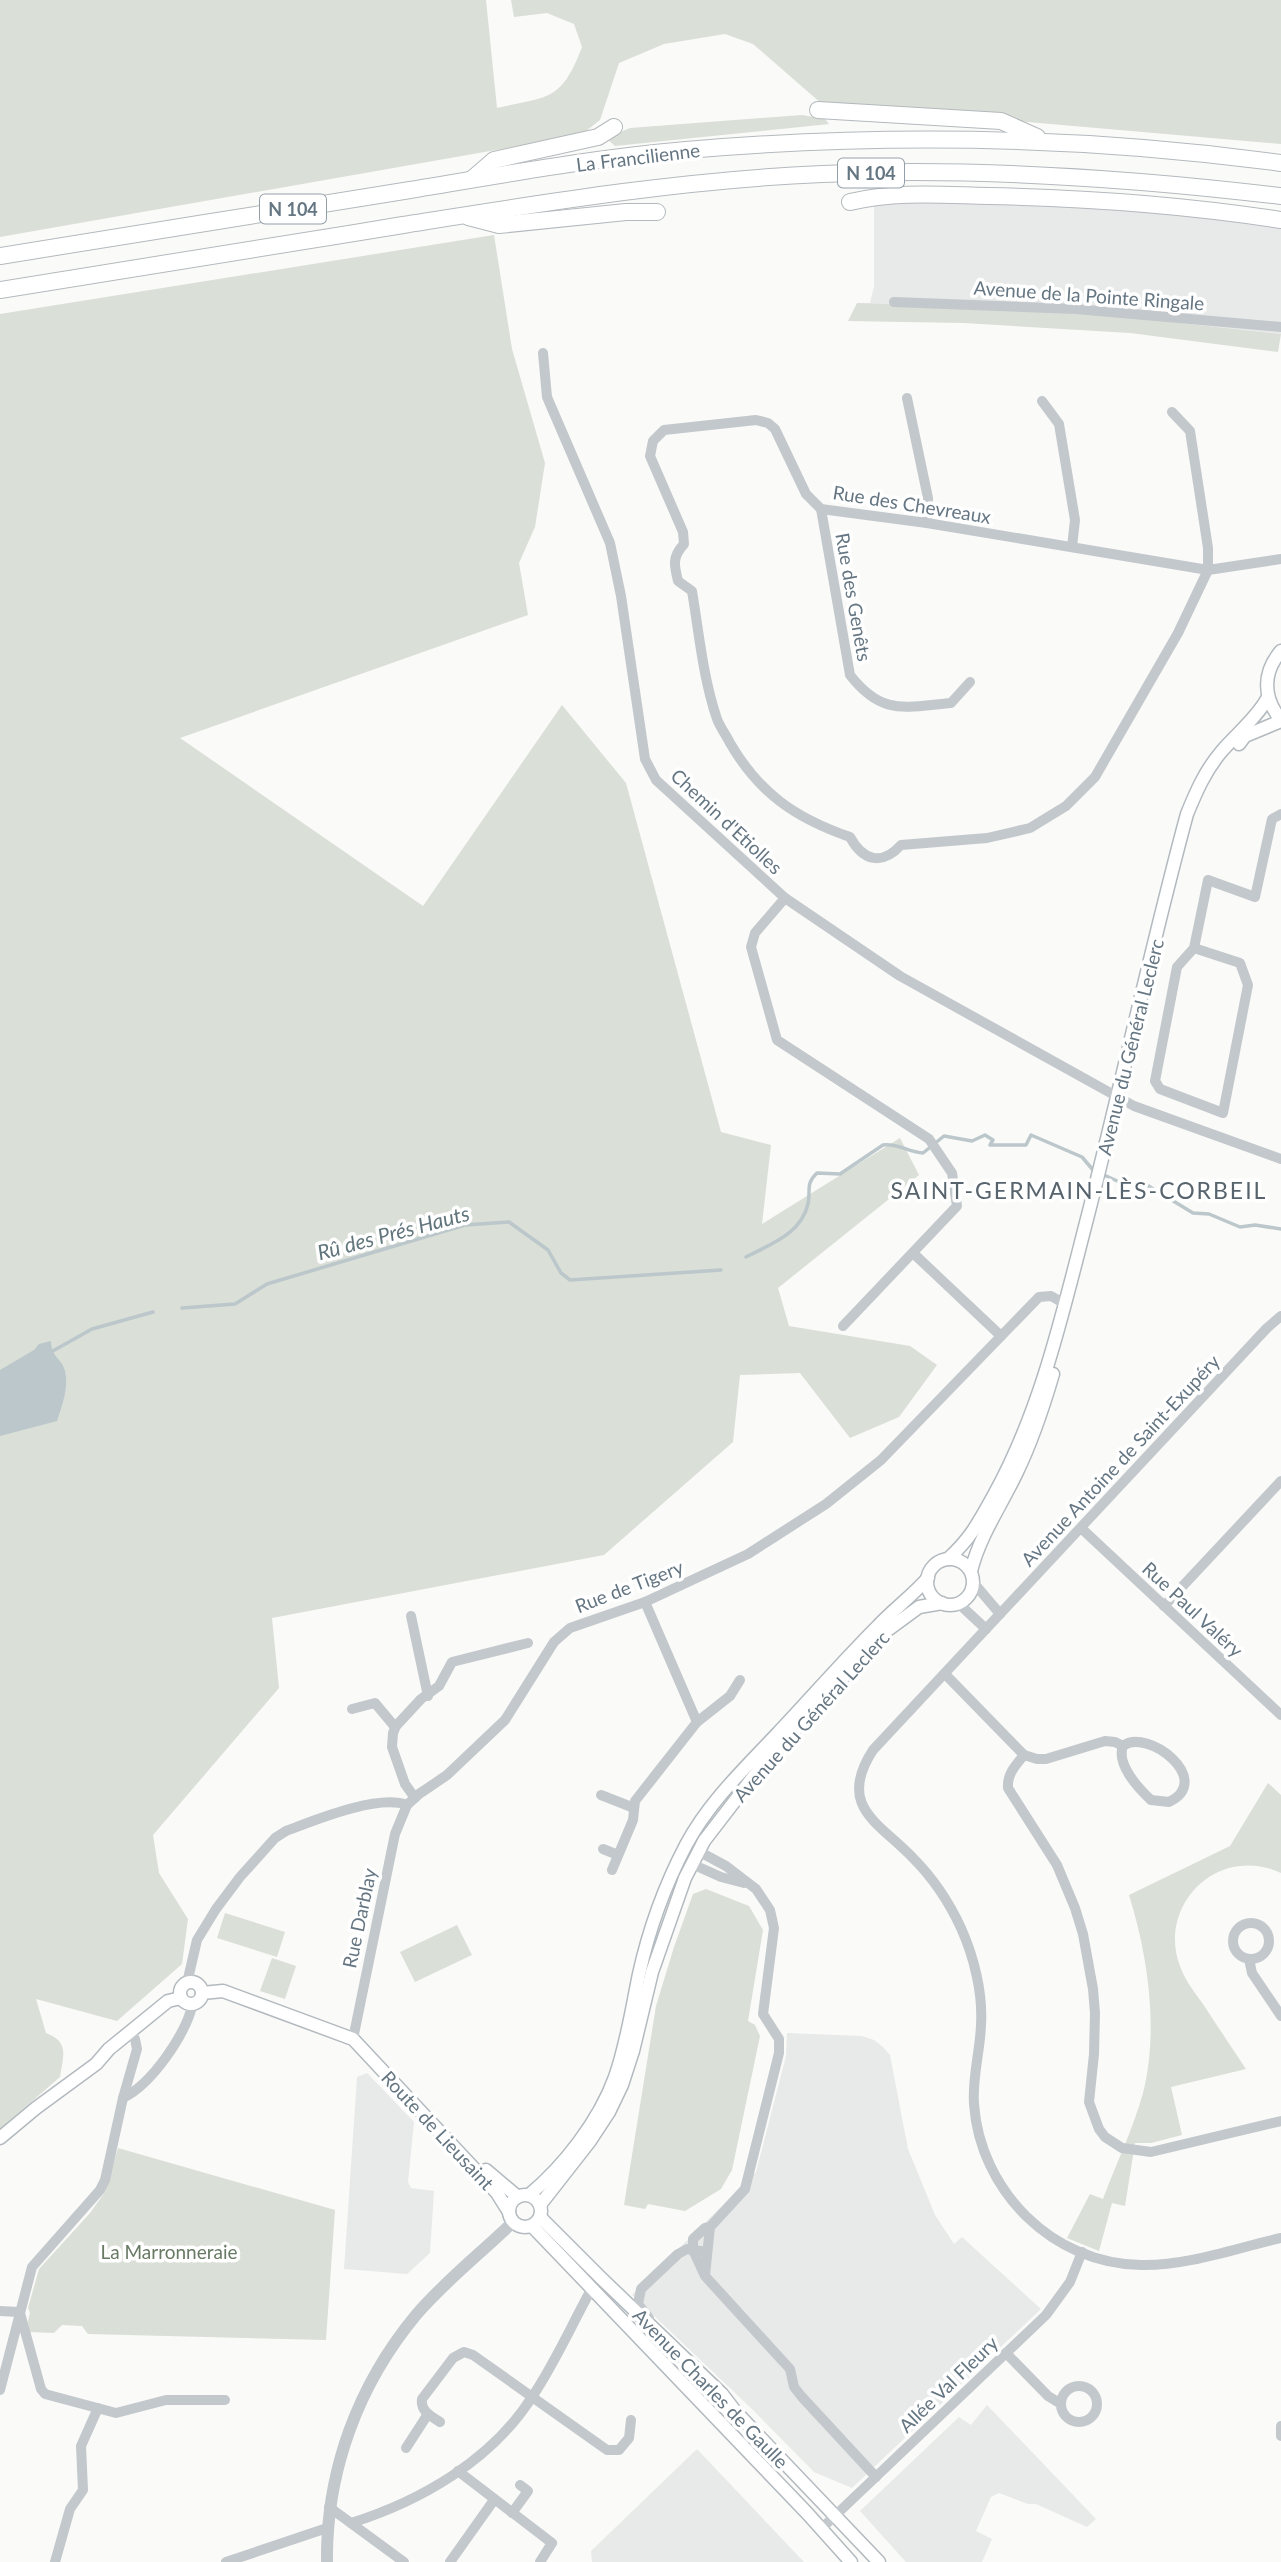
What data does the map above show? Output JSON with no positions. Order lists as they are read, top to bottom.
{
  "streets": {
    "highway": ["La Francilienne", "N 104"],
    "main road": ["Avenue du Général Leclerc", "Route de Lieusaint", "Avenue Charles de Gaulle"],
    "street": [
      "Avenue de la Pointe Ringale",
      "Rue des Chevreaux",
      "Rue des Genêts",
      "Chemin d'Etiolles",
      "Avenue Antoine de Saint-Exupéry",
      "Rue de Tigery",
      "Rue Paul Valéry",
      "Rue Darblay",
      "Allée Val Fleury"
    ]
  },
  "crossings": [
    ["Rue des Chevreaux", "Rue des Genêts"],
    ["Chemin d'Etiolles", "Avenue du Général Leclerc"],
    ["Avenue du Général Leclerc", "Rue de Tigery"],
    ["Avenue du Général Leclerc", "Route de Lieusaint"],
    ["Avenue du Général Leclerc", "Avenue Charles de Gaulle"],
    ["Avenue Antoine de Saint-Exupéry", "Rue Paul Valéry"],
    ["Avenue Antoine de Saint-Exupéry", "Allée Val Fleury"],
    ["Rue de Tigery", "Rue Darblay"],
    ["Rue Darblay", "Route de Lieusaint"],
    ["Route de Lieusaint", "Avenue Charles de Gaulle"],
    ["Allée Val Fleury", "Avenue Charles de Gaulle"]
  ],
  "districts": ["SAINT-GERMAIN-LÈS-CORBEIL"],
  "water": ["Rû des Prés Hauts"],
  "parks": ["La Marronneraie"]
}
